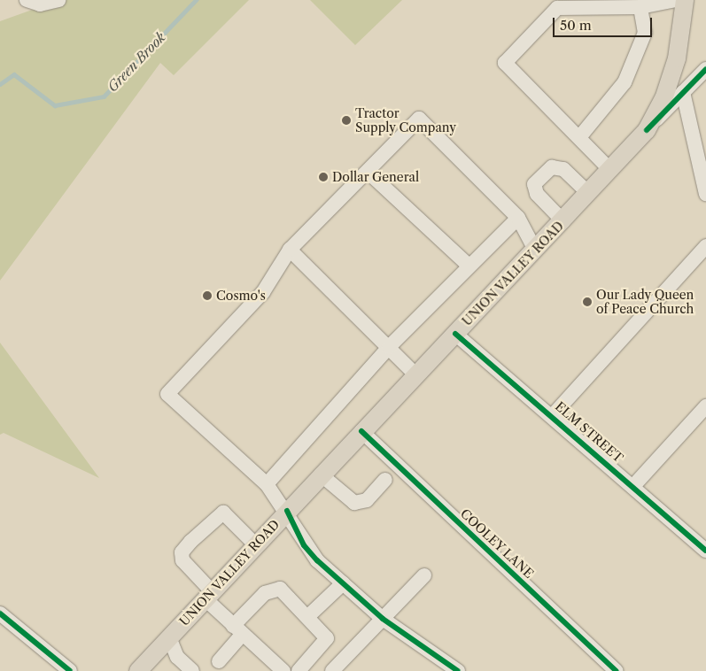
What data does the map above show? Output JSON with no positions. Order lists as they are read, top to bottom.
{
  "streets": {
    "main road": ["UNION VALLEY ROAD"],
    "street": ["ELM STREET", "COOLEY LANE"]
  },
  "crossings": [
    ["UNION VALLEY ROAD", "ELM STREET"],
    ["UNION VALLEY ROAD", "COOLEY LANE"]
  ],
  "water": ["Green Brook"],
  "places": [
    "Tractor Supply Company",
    "Dollar General",
    "Cosmo's",
    "Our Lady Queen of Peace Church"
  ],
  "scale_bar": "50 m"
}
